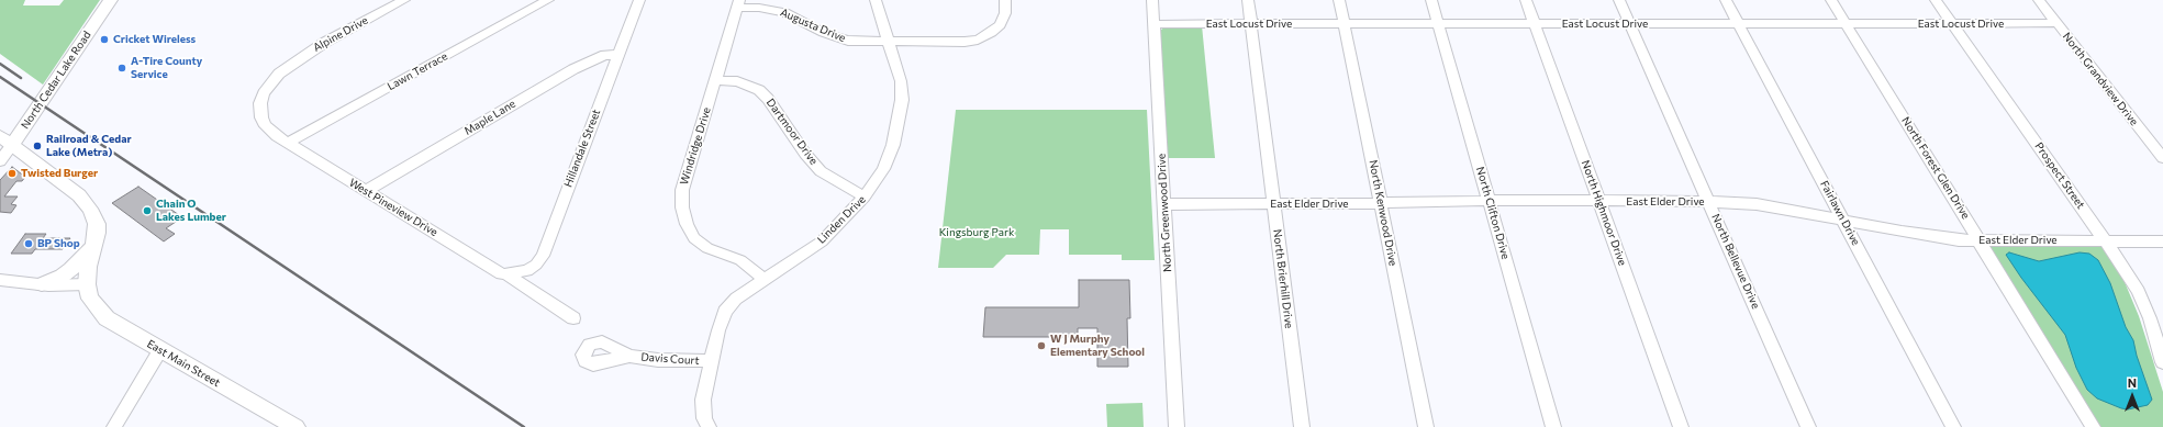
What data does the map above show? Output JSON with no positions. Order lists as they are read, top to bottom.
{
  "streets": {
    "main road": ["North Cedar Lake Road", "East Main Street"],
    "street": [
      "East Locust Drive",
      "Augusta Drive",
      "Alpine Drive",
      "Lawn Terrace",
      "North Grandview Drive",
      "Maple Lane",
      "Dartmoor Drive",
      "Windridge Drive",
      "Hillandale Street",
      "North Forest Glen Drive",
      "Prospect Street",
      "East Elder Drive",
      "West Pineview Drive",
      "North Greenwood Drive",
      "North Kenwood Drive",
      "North Clifton Drive",
      "North Highmoor Drive",
      "Fairlawn Drive",
      "Linden Drive",
      "North Bellevue Drive",
      "North Brierhill Drive",
      "Davis Court"
    ]
  },
  "crossings": [
    ["East Locust Drive", "North Grandview Drive"],
    ["East Locust Drive", "North Forest Glen Drive"],
    ["East Locust Drive", "Prospect Street"],
    ["East Locust Drive", "North Greenwood Drive"],
    ["East Locust Drive", "North Kenwood Drive"],
    ["East Locust Drive", "North Clifton Drive"],
    ["East Locust Drive", "North Highmoor Drive"],
    ["East Locust Drive", "Fairlawn Drive"],
    ["East Locust Drive", "North Bellevue Drive"],
    ["East Locust Drive", "North Brierhill Drive"],
    ["Augusta Drive", "Windridge Drive"],
    ["Augusta Drive", "Linden Drive"],
    ["Alpine Drive", "West Pineview Drive"],
    ["Lawn Terrace", "West Pineview Drive"],
    ["Maple Lane", "Hillandale Street"],
    ["Maple Lane", "West Pineview Drive"],
    ["Dartmoor Drive", "Windridge Drive"],
    ["Dartmoor Drive", "Linden Drive"],
    ["Windridge Drive", "Linden Drive"],
    ["Hillandale Street", "West Pineview Drive"],
    ["North Forest Glen Drive", "East Elder Drive"],
    ["Prospect Street", "East Elder Drive"],
    ["East Elder Drive", "North Greenwood Drive"],
    ["East Elder Drive", "North Kenwood Drive"],
    ["East Elder Drive", "North Clifton Drive"],
    ["East Elder Drive", "North Highmoor Drive"],
    ["East Elder Drive", "Fairlawn Drive"],
    ["East Elder Drive", "North Bellevue Drive"],
    ["East Elder Drive", "North Brierhill Drive"],
    ["Linden Drive", "Davis Court"]
  ],
  "parks": ["Kingsburg Park"],
  "places": [
    "Cricket Wireless",
    "A-Tire County Service",
    "Railroad & Cedar Lake (Metra)",
    "Twisted Burger",
    "Chain O Lakes Lumber",
    "BP Shop",
    "W J Murphy Elementary School"
  ],
  "north": "top"
}
